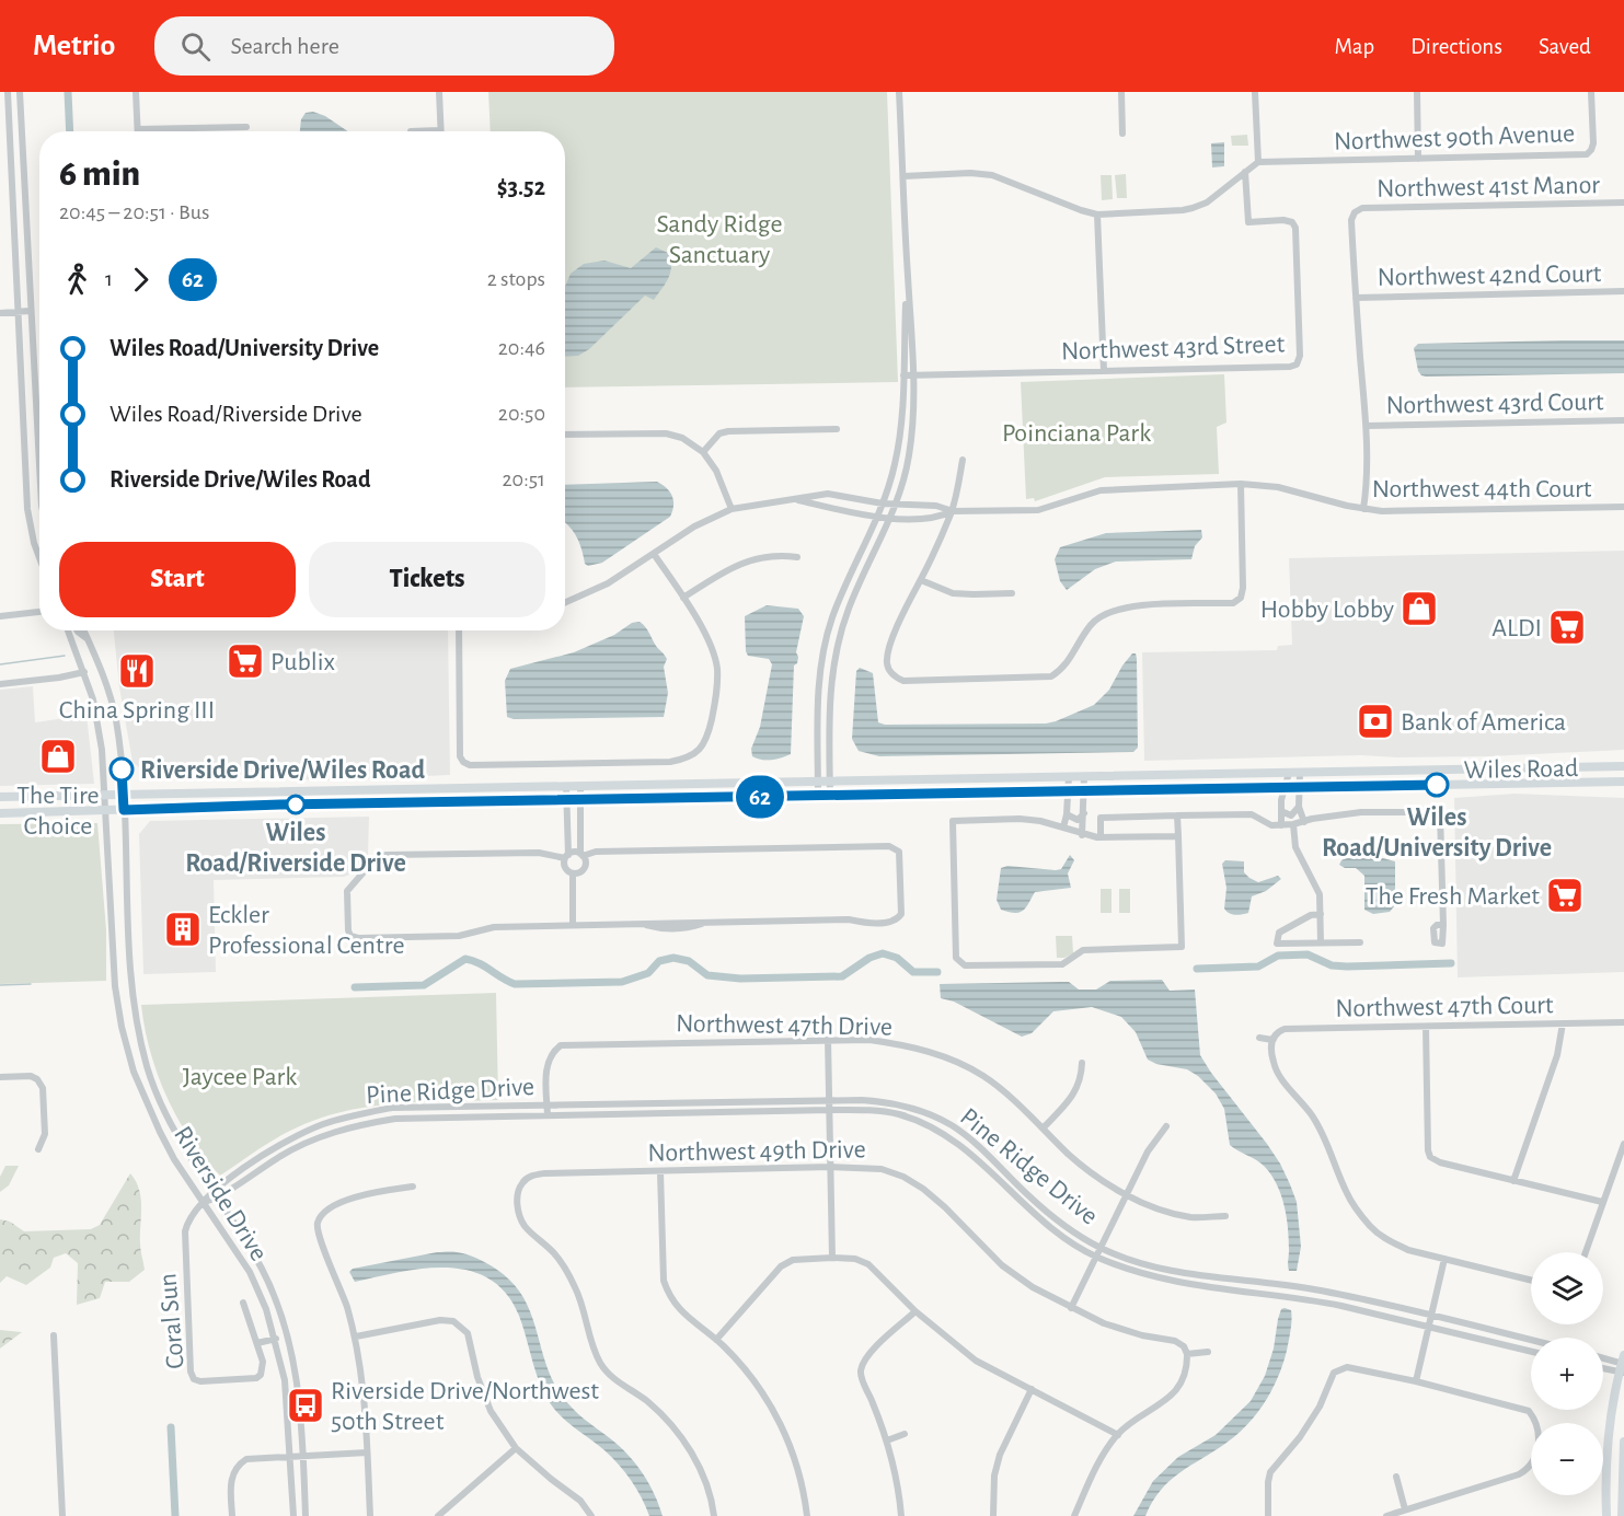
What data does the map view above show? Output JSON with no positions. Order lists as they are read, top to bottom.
{
  "streets": {
    "main road": ["Wiles Road"],
    "street": [
      "Northwest 90th Avenue",
      "Northwest 41st Manor",
      "Northwest 42nd Court",
      "Northwest 43rd Street",
      "Northwest 43rd Court",
      "Northwest 44th Court",
      "Northwest 47th Court",
      "Northwest 47th Drive",
      "Pine Ridge Drive",
      "Northwest 49th Drive",
      "Riverside Drive",
      "Coral Sun"
    ]
  },
  "crossings": [
    ["Northwest 41st Manor", "Northwest 42nd Court"],
    ["Wiles Road", "Riverside Drive"],
    ["Northwest 47th Drive", "Pine Ridge Drive"],
    ["Pine Ridge Drive", "Riverside Drive"],
    ["Pine Ridge Drive", "Coral Sun"],
    ["Riverside Drive", "Coral Sun"]
  ],
  "parks": ["Sandy Ridge Sanctuary", "Poinciana Park", "Jaycee Park"],
  "places": {
    "shop": ["Hobby Lobby", "The Tire Choice"],
    "supermarket": ["ALDI", "Publix", "The Fresh Market"],
    "restaurant": ["China Spring III"],
    "bank": ["Bank of America"],
    "other": ["Riverside Drive/Wiles Road", "Wiles Road/University Drive", "Wiles Road/Riverside Drive"],
    "building": ["Eckler Professional Centre"],
    "bus stop": ["Riverside Drive/Northwest 50th Street"]
  },
  "lines": ["bus line 62"],
  "page": {
    "header": "Metrio",
    "search": "Search here",
    "nav": ["Map", "Directions", "Saved"],
    "on_map": "62",
    "heading": ["6 min", "20:45 – 20:51 · Bus", "$3.52"],
    "legs": ["1", "62", "2 stops"],
    "list": [
      {
        "name": "Wiles Road/University Drive",
        "value": "20:46"
      },
      {
        "name": "Wiles Road/Riverside Drive",
        "value": "20:50"
      },
      {
        "name": "Riverside Drive/Wiles Road",
        "value": "20:51"
      }
    ],
    "buttons": ["Start", "Tickets"],
    "map_buttons": ["+", "−"]
  }
}
